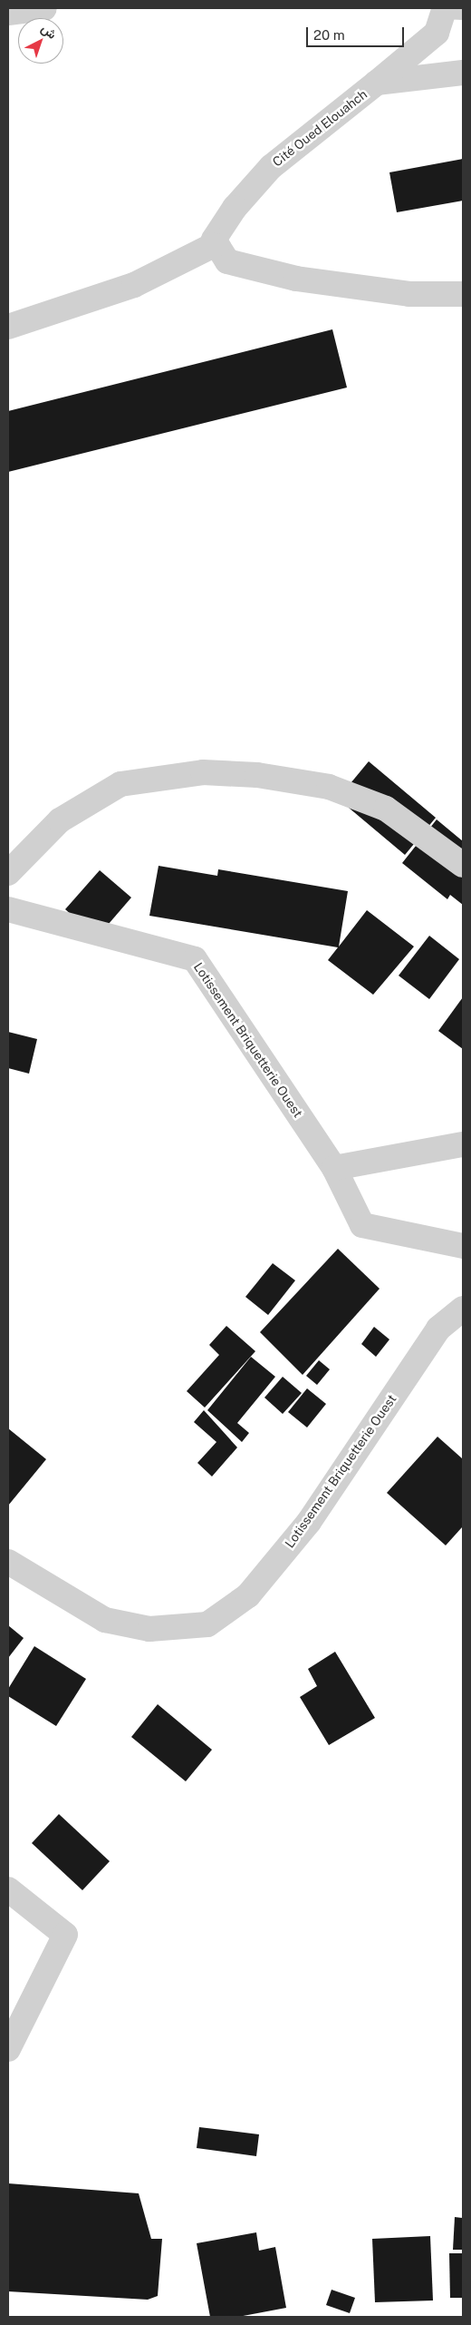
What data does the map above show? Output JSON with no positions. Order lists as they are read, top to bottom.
{
  "streets": {
    "street": ["Cité Oued Elouahch", "Lotissement Briquetterie Ouest"]
  },
  "scale_bar": "20 m",
  "north": "top right"
}
